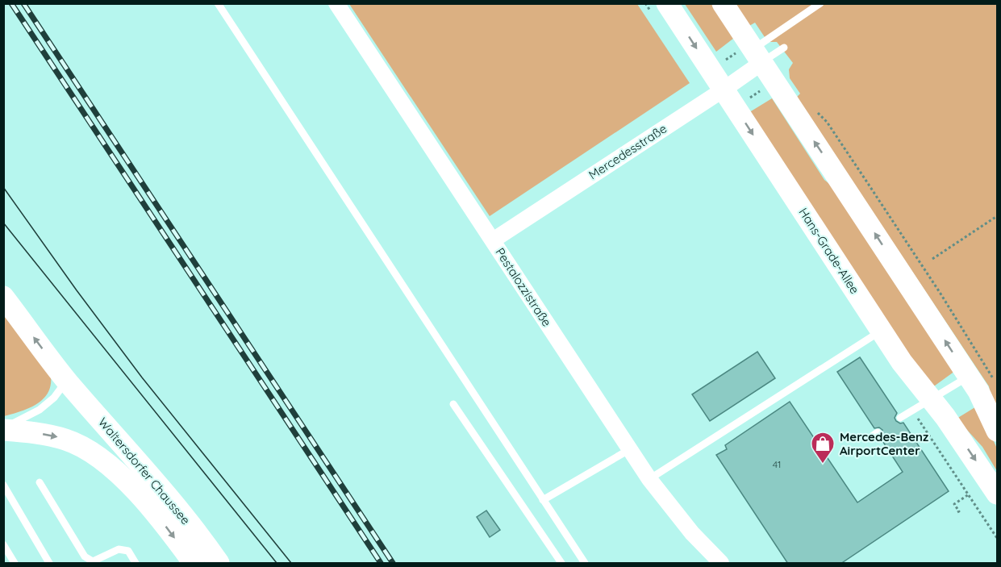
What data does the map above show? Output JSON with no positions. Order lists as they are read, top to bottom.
{
  "streets": {
    "street": [
      "Mercedesstraße",
      "Hans-Grade-Allee",
      "Pestalozzistraße",
      "Waltersdorfer Chaussee"
    ]
  },
  "crossings": [
    ["Mercedesstraße", "Hans-Grade-Allee"],
    ["Mercedesstraße", "Pestalozzistraße"]
  ],
  "places": {
    "shop": ["Mercedes-Benz AirportCenter"]
  },
  "house_numbers": ["41"]
}
